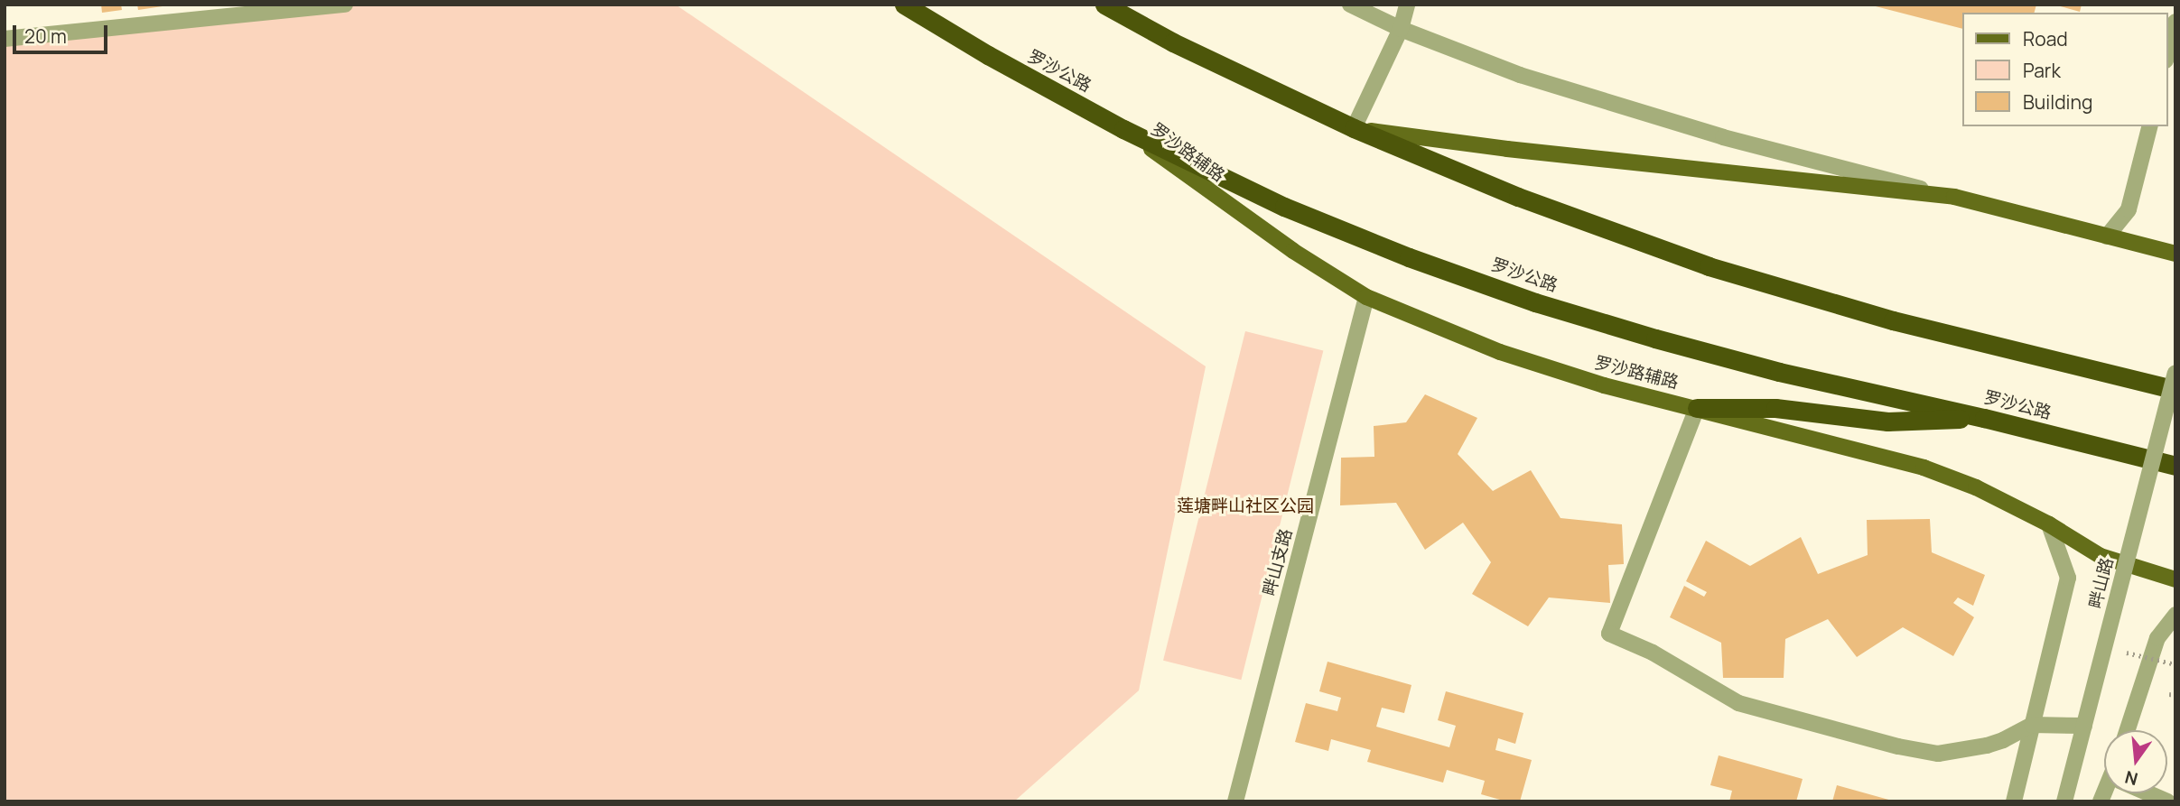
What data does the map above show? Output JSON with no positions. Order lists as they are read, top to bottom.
{
  "streets": {
    "highway": ["罗沙公路"],
    "main road": ["罗沙路辅路"],
    "street": ["畔山支路", "畔山路"]
  },
  "crossings": [
    ["罗沙公路", "罗沙路辅路"],
    ["罗沙路辅路", "畔山支路"],
    ["罗沙路辅路", "畔山路"]
  ],
  "parks": ["莲塘畔山社区公园"],
  "legend": ["Road", "Park", "Building"],
  "scale_bar": "20 m",
  "north": "bottom"
}
